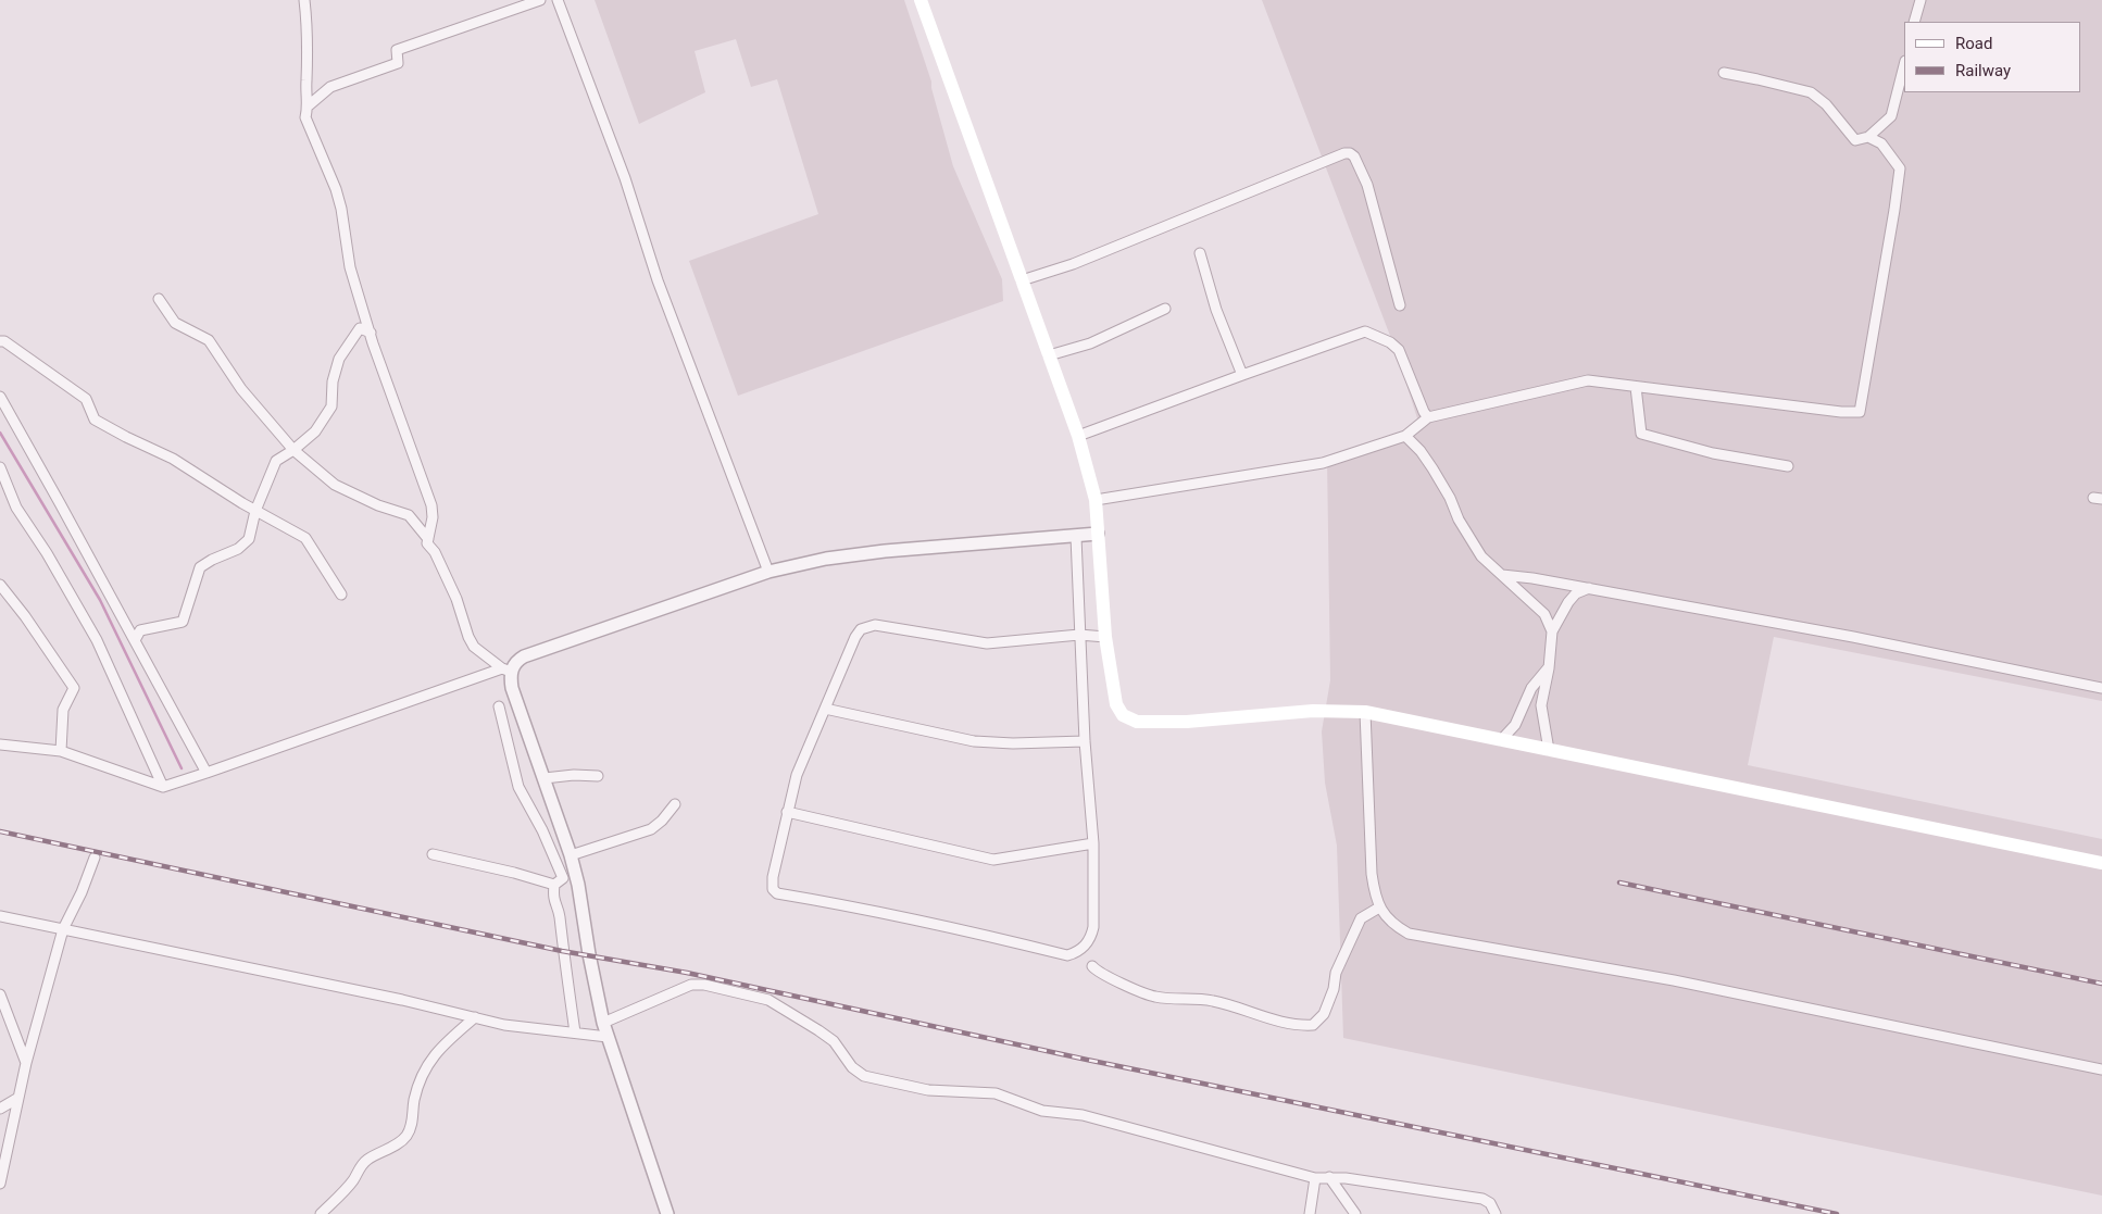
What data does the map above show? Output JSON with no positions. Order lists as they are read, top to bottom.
{
  "legend": ["Road", "Railway"]
}
